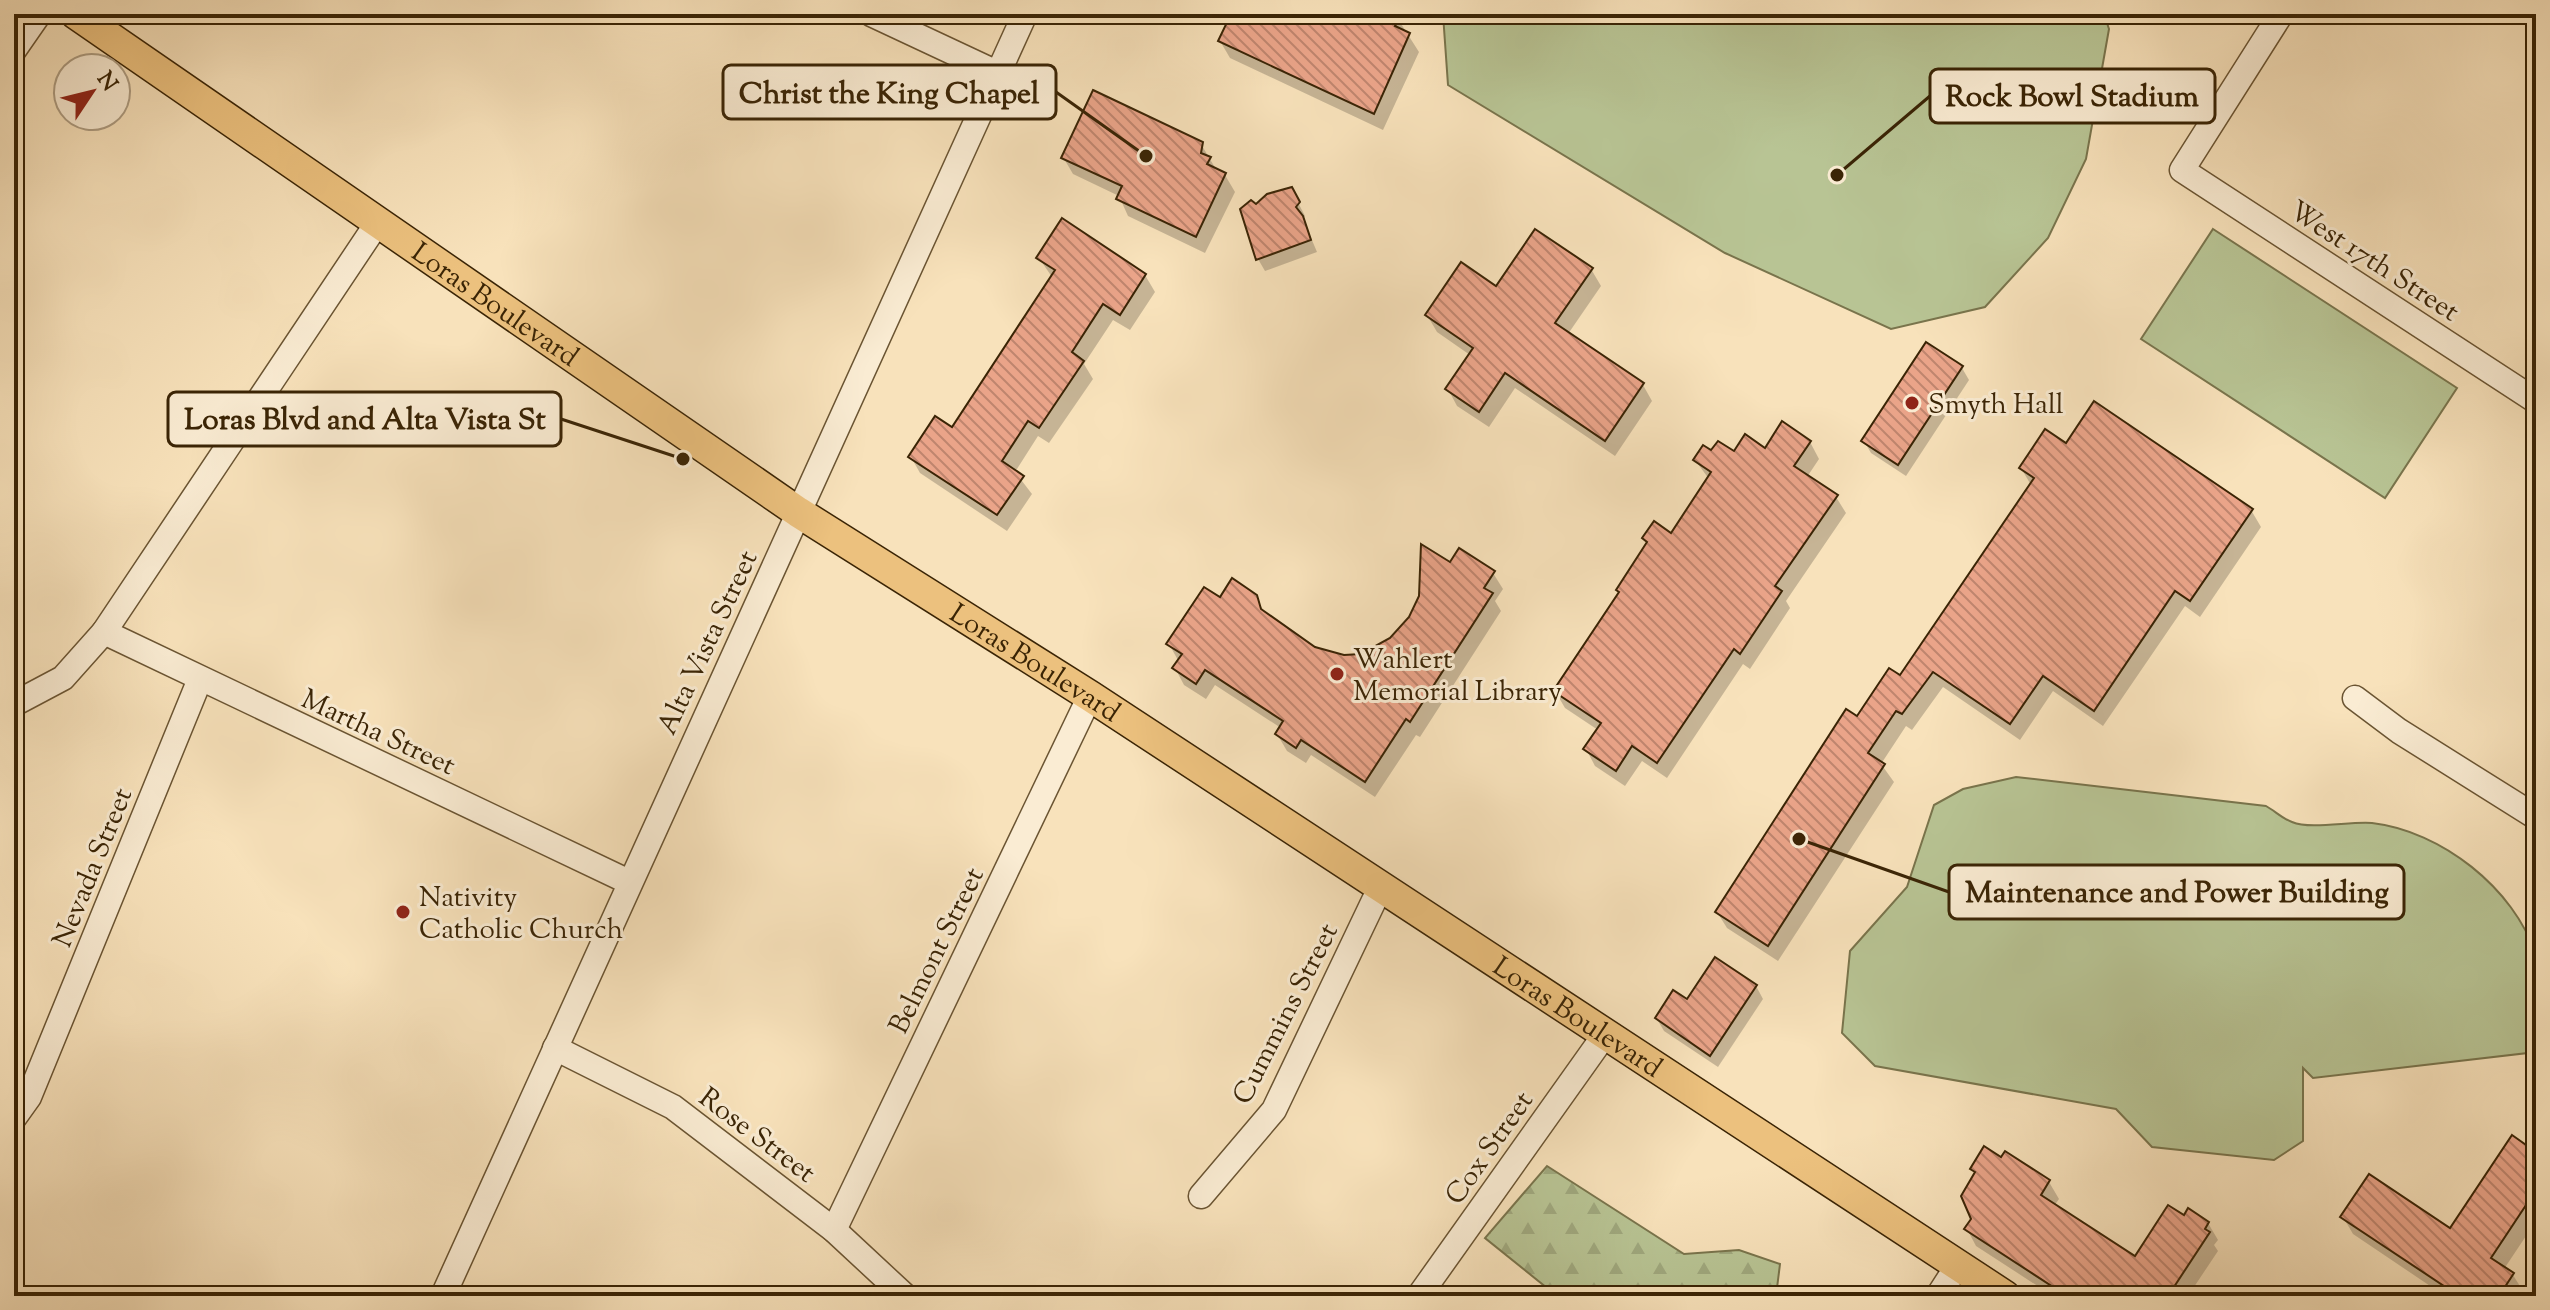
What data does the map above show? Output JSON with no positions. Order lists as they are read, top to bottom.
{
  "streets": {
    "main road": ["Loras Boulevard"],
    "street": [
      "West 17th Street",
      "Alta Vista Street",
      "Martha Street",
      "Nevada Street",
      "Belmont Street",
      "Cummins Street",
      "Rose Street",
      "Cox Street"
    ]
  },
  "crossings": [
    ["Loras Boulevard", "Alta Vista Street"],
    ["Loras Boulevard", "Belmont Street"],
    ["Loras Boulevard", "Cummins Street"],
    ["Loras Boulevard", "Cox Street"],
    ["Alta Vista Street", "Martha Street"],
    ["Alta Vista Street", "Rose Street"],
    ["Martha Street", "Nevada Street"],
    ["Belmont Street", "Rose Street"]
  ],
  "places": [
    "Christ the King Chapel",
    "Rock Bowl Stadium",
    "Smyth Hall",
    "Loras Blvd and Alta Vista St",
    "Wahlert Memorial Library",
    "Maintenance and Power Building",
    "Nativity Catholic Church"
  ],
  "north": "top right"
}
